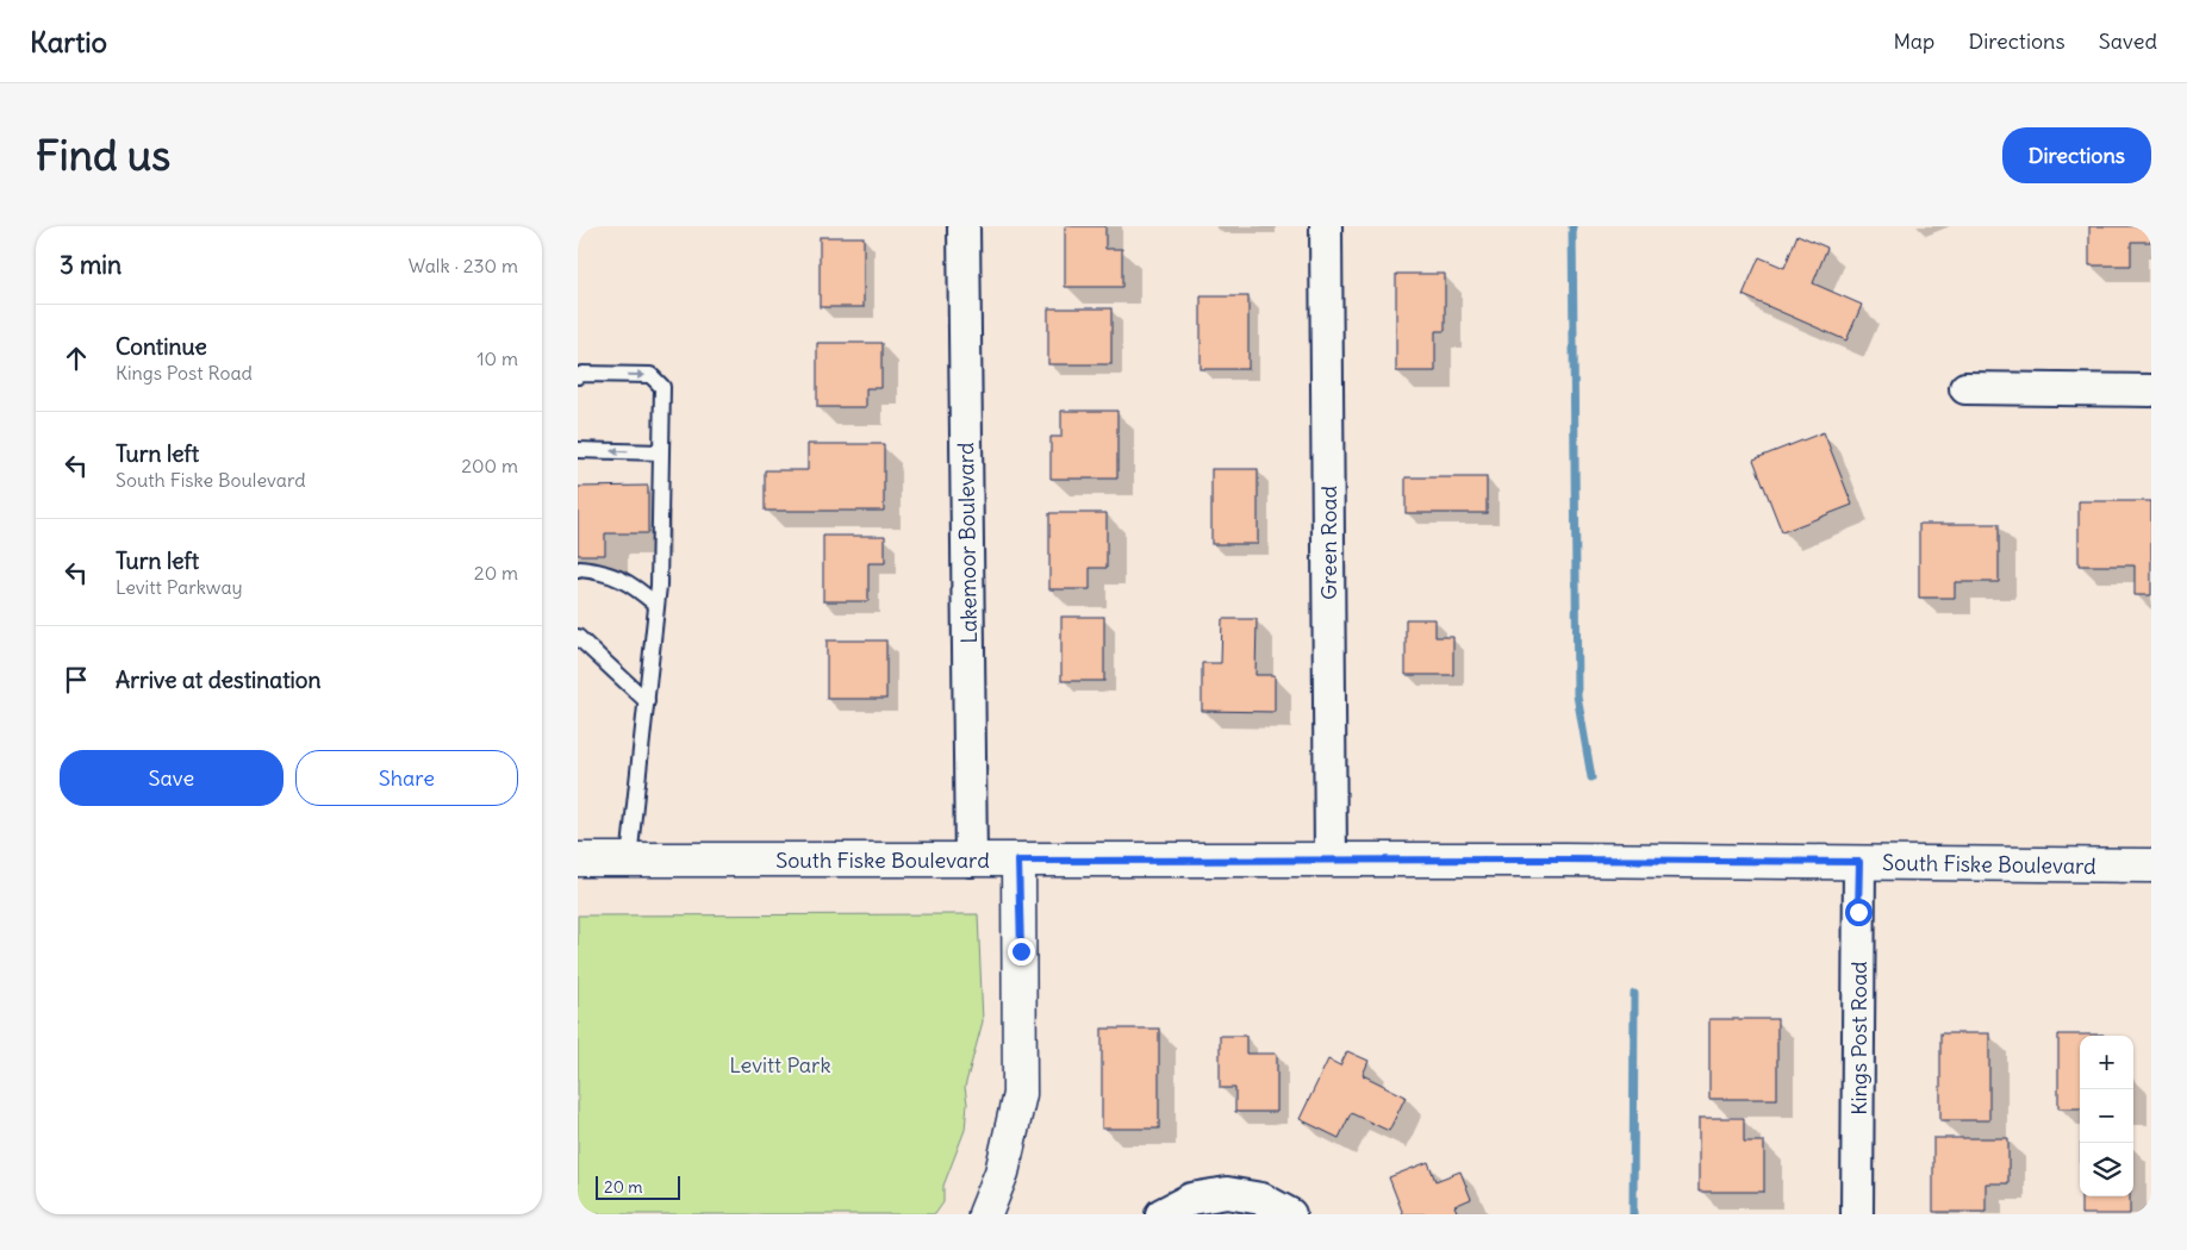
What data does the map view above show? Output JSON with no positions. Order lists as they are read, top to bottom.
{
  "streets": {
    "main road": ["South Fiske Boulevard"],
    "street": ["Lakemoor Boulevard", "Green Road", "Kings Post Road"]
  },
  "crossings": [
    ["Lakemoor Boulevard", "South Fiske Boulevard"],
    ["Green Road", "South Fiske Boulevard"],
    ["South Fiske Boulevard", "Kings Post Road"]
  ],
  "parks": ["Levitt Park"],
  "scale_bar": "20 m",
  "page": {
    "header": "Kartio",
    "nav": ["Map", "Directions", "Saved"],
    "buttons": [
      "Directions",
      ["Save", "Share"]
    ],
    "title": "Find us",
    "heading": ["3 min", "Walk · 230 m"],
    "list": [
      ["Continue", "Kings Post Road", "10 m"],
      ["Turn left", "South Fiske Boulevard", "200 m"],
      ["Turn left", "Levitt Parkway", "20 m"],
      "Arrive at destination"
    ],
    "map_buttons": ["+", "−"],
    "scale": "20 m"
  }
}
